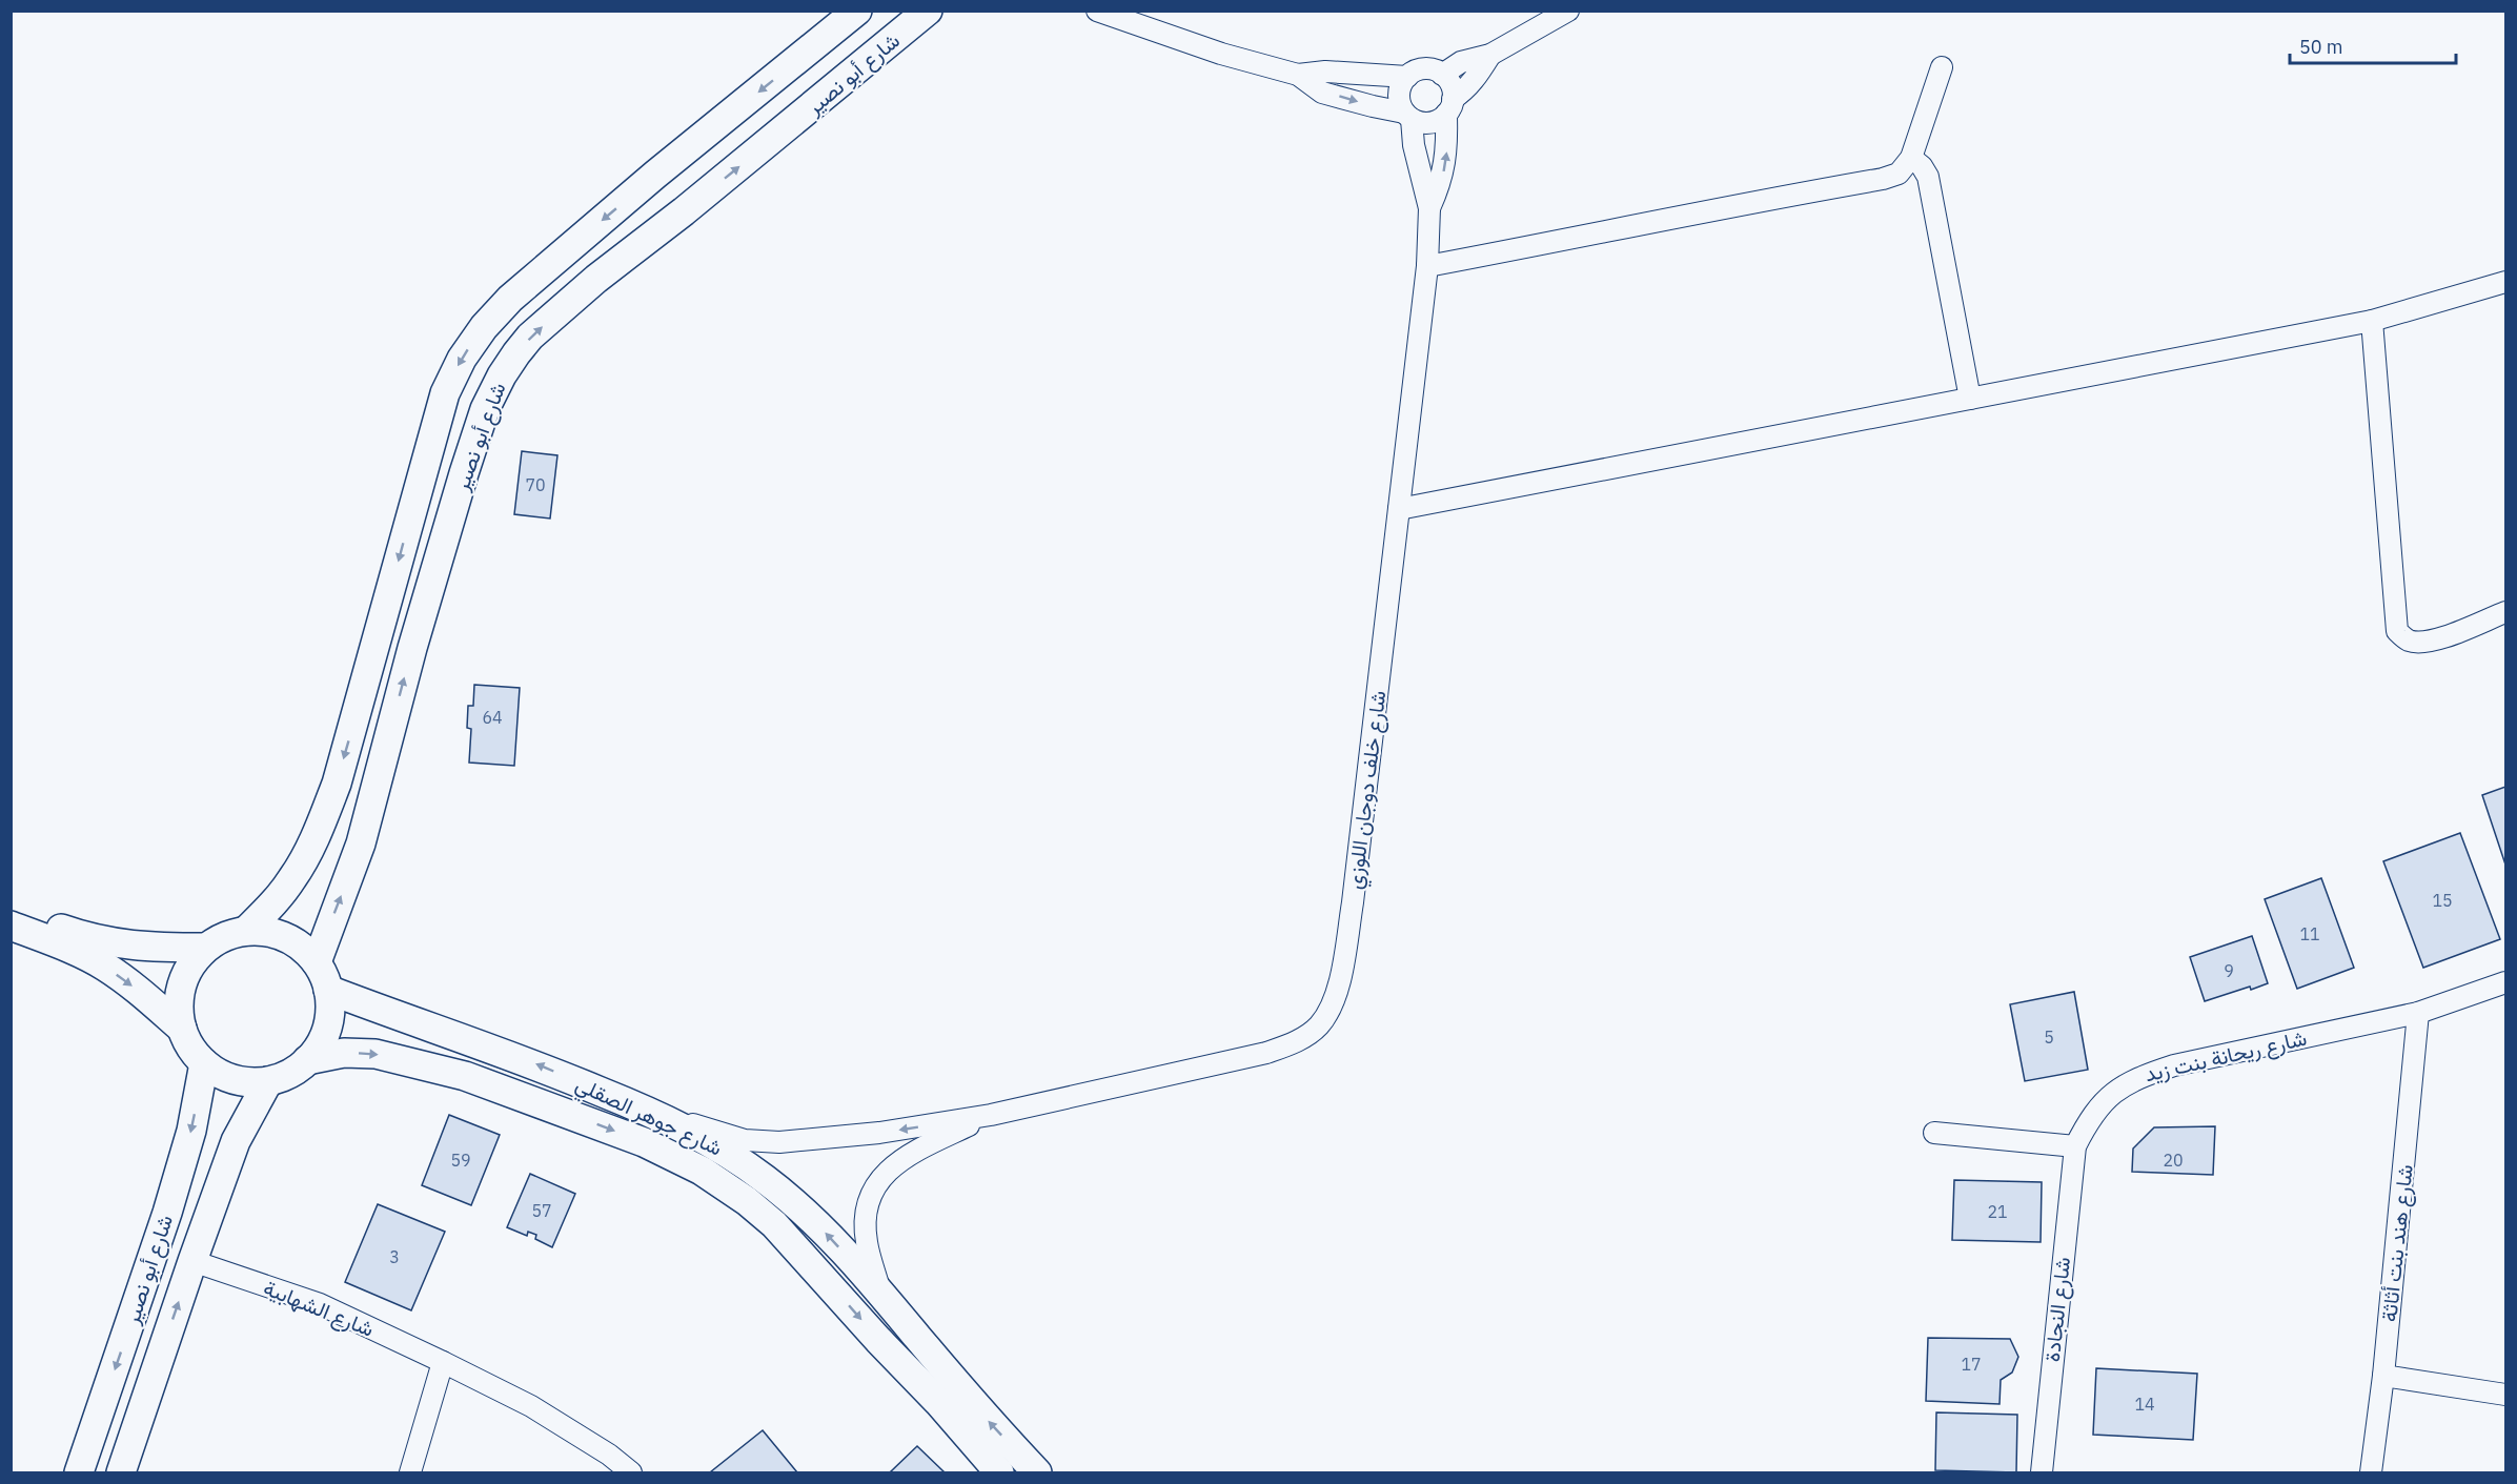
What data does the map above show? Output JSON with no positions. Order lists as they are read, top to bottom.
{
  "streets": {
    "main road": ["شارع أبو نصير", "شارع جوهر الصقلي"],
    "street": [
      "شارع خلف دوجان اللوزي",
      "شارع ريحانة بنت زيد",
      "شارع هند بنت أثاثة",
      "شارع الشهابية",
      "شارع النجادة"
    ]
  },
  "crossings": [
    ["شارع أبو نصير", "شارع جوهر الصقلي"],
    ["شارع أبو نصير", "شارع الشهابية"],
    ["شارع خلف دوجان اللوزي", "شارع جوهر الصقلي"],
    ["شارع ريحانة بنت زيد", "شارع هند بنت أثاثة"],
    ["شارع ريحانة بنت زيد", "شارع النجادة"]
  ],
  "house_numbers": [
    "70",
    "64",
    "15",
    "11",
    "9",
    "5",
    "59",
    "20",
    "57",
    "21",
    "3",
    "17",
    "14"
  ],
  "scale_bar": "50 m"
}
